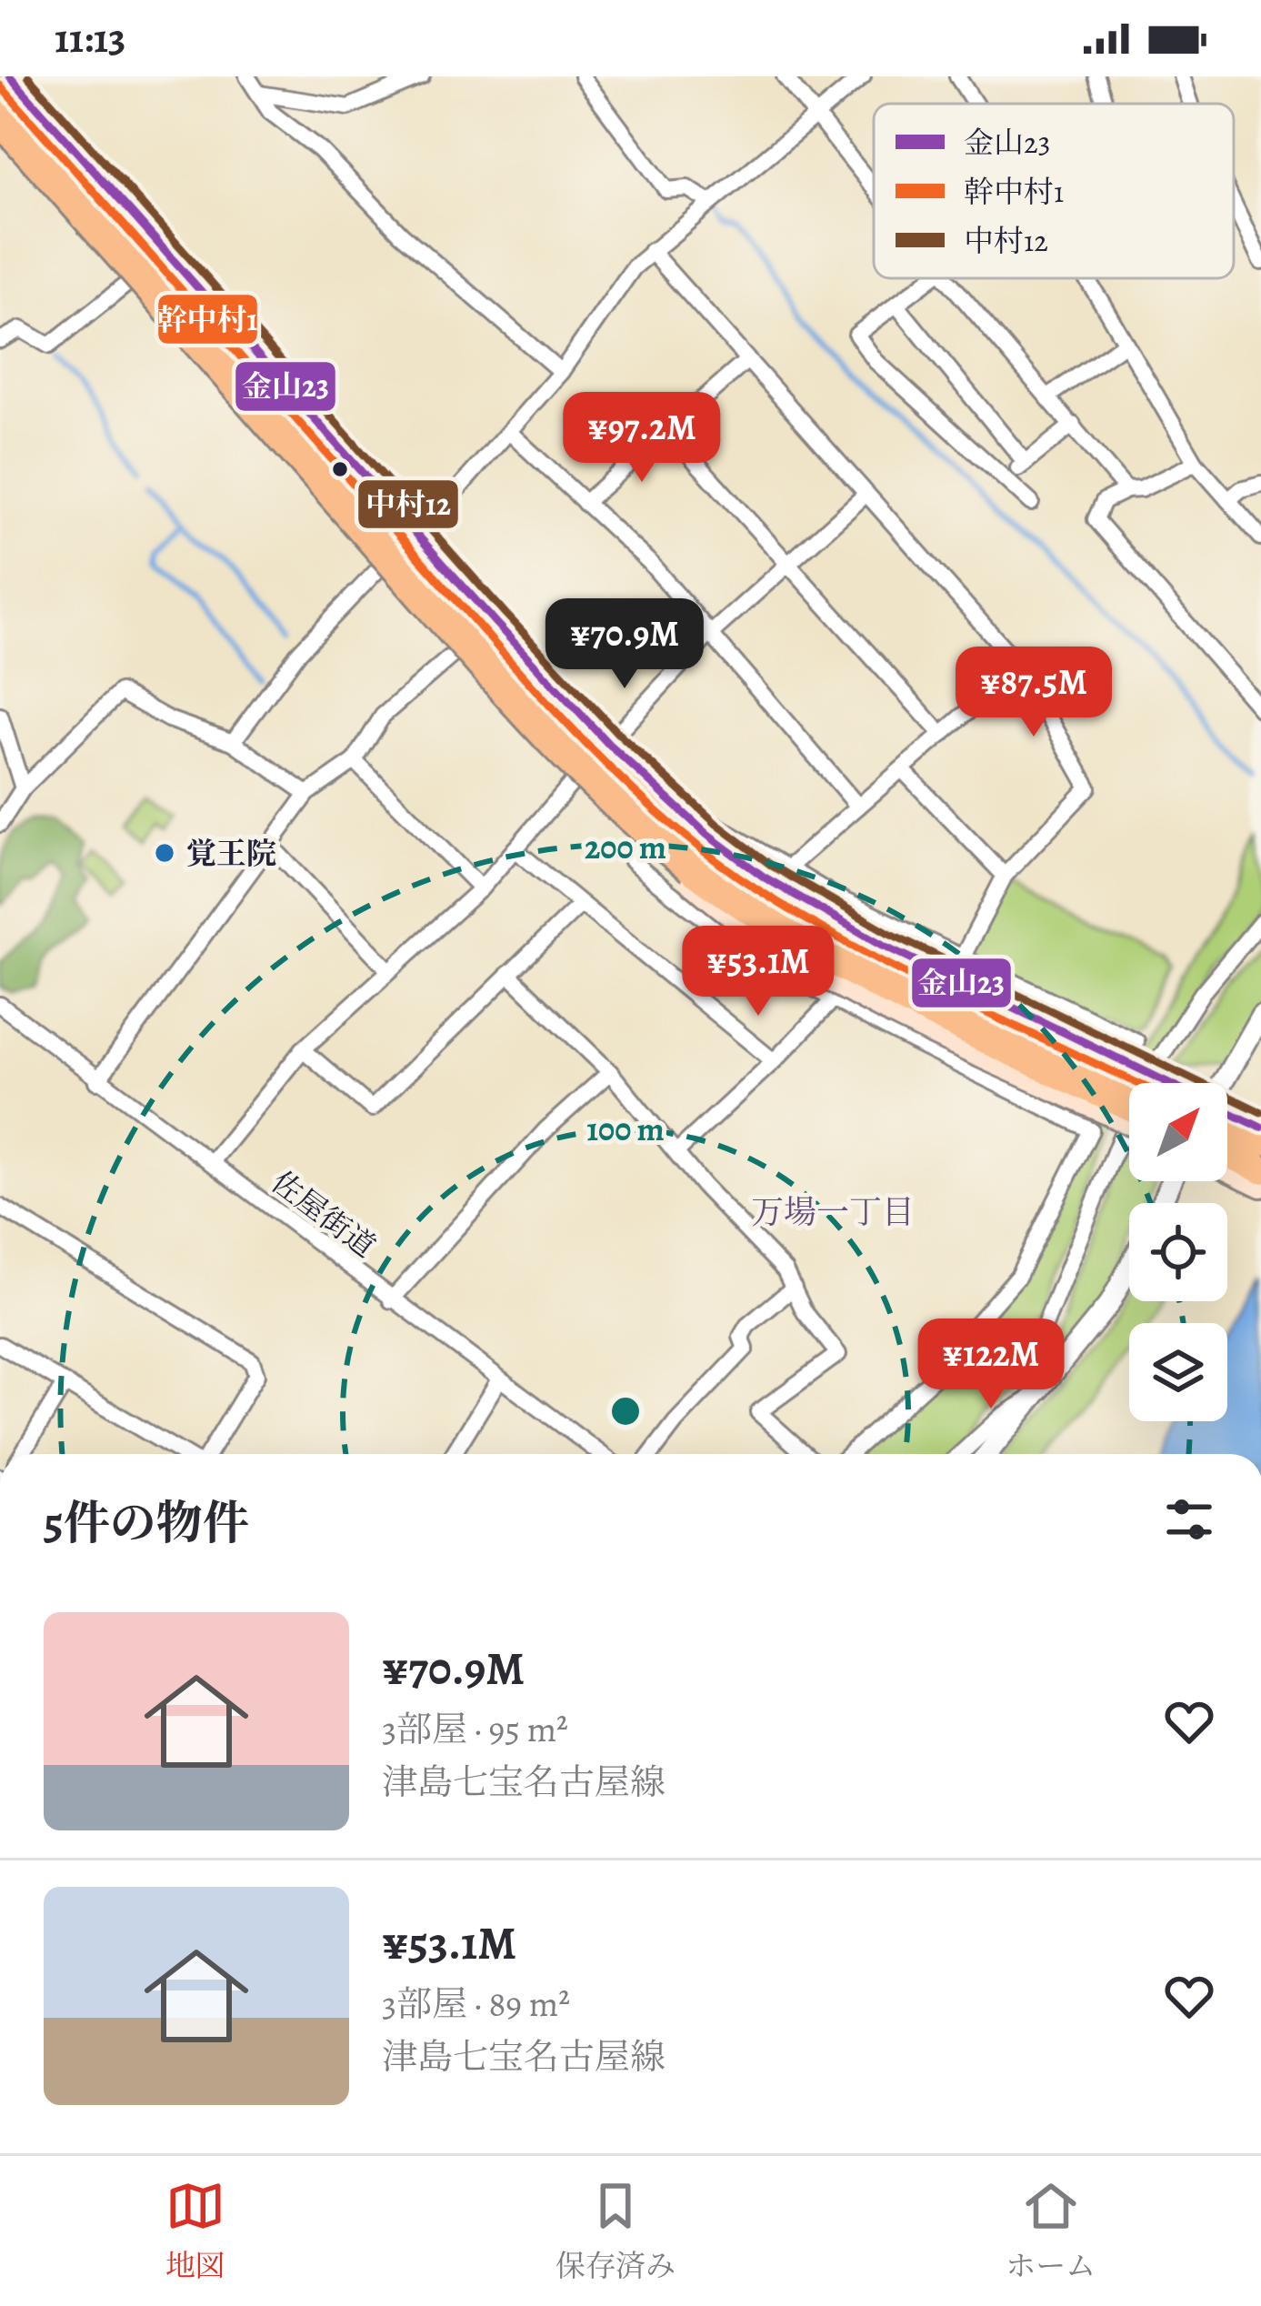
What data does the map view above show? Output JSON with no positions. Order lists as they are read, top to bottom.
{
  "streets": {
    "street": ["佐屋街道"]
  },
  "districts": ["万場一丁目"],
  "places": ["覚王院"],
  "lines": ["transit line 金山23", "transit line 中村12", "transit line 幹中村1"],
  "legend": ["金山23", "幹中村1", "中村12"],
  "north": "top right",
  "page": {
    "status": "11:13",
    "price": [
      "¥97.2M",
      "¥70.9M",
      "¥87.5M",
      "¥53.1M",
      "¥122M"
    ],
    "heading": "5件の物件",
    "list": [
      {
        "name": "¥70.9M",
        "note": "3部屋 · 95 m² · 津島七宝名古屋線"
      },
      {
        "name": "¥53.1M",
        "note": "3部屋 · 89 m² · 津島七宝名古屋線"
      }
    ],
    "tabs": ["地図", "保存済み", "ホーム"]
  },
  "rings": ["200 m", "100 m"]
}
